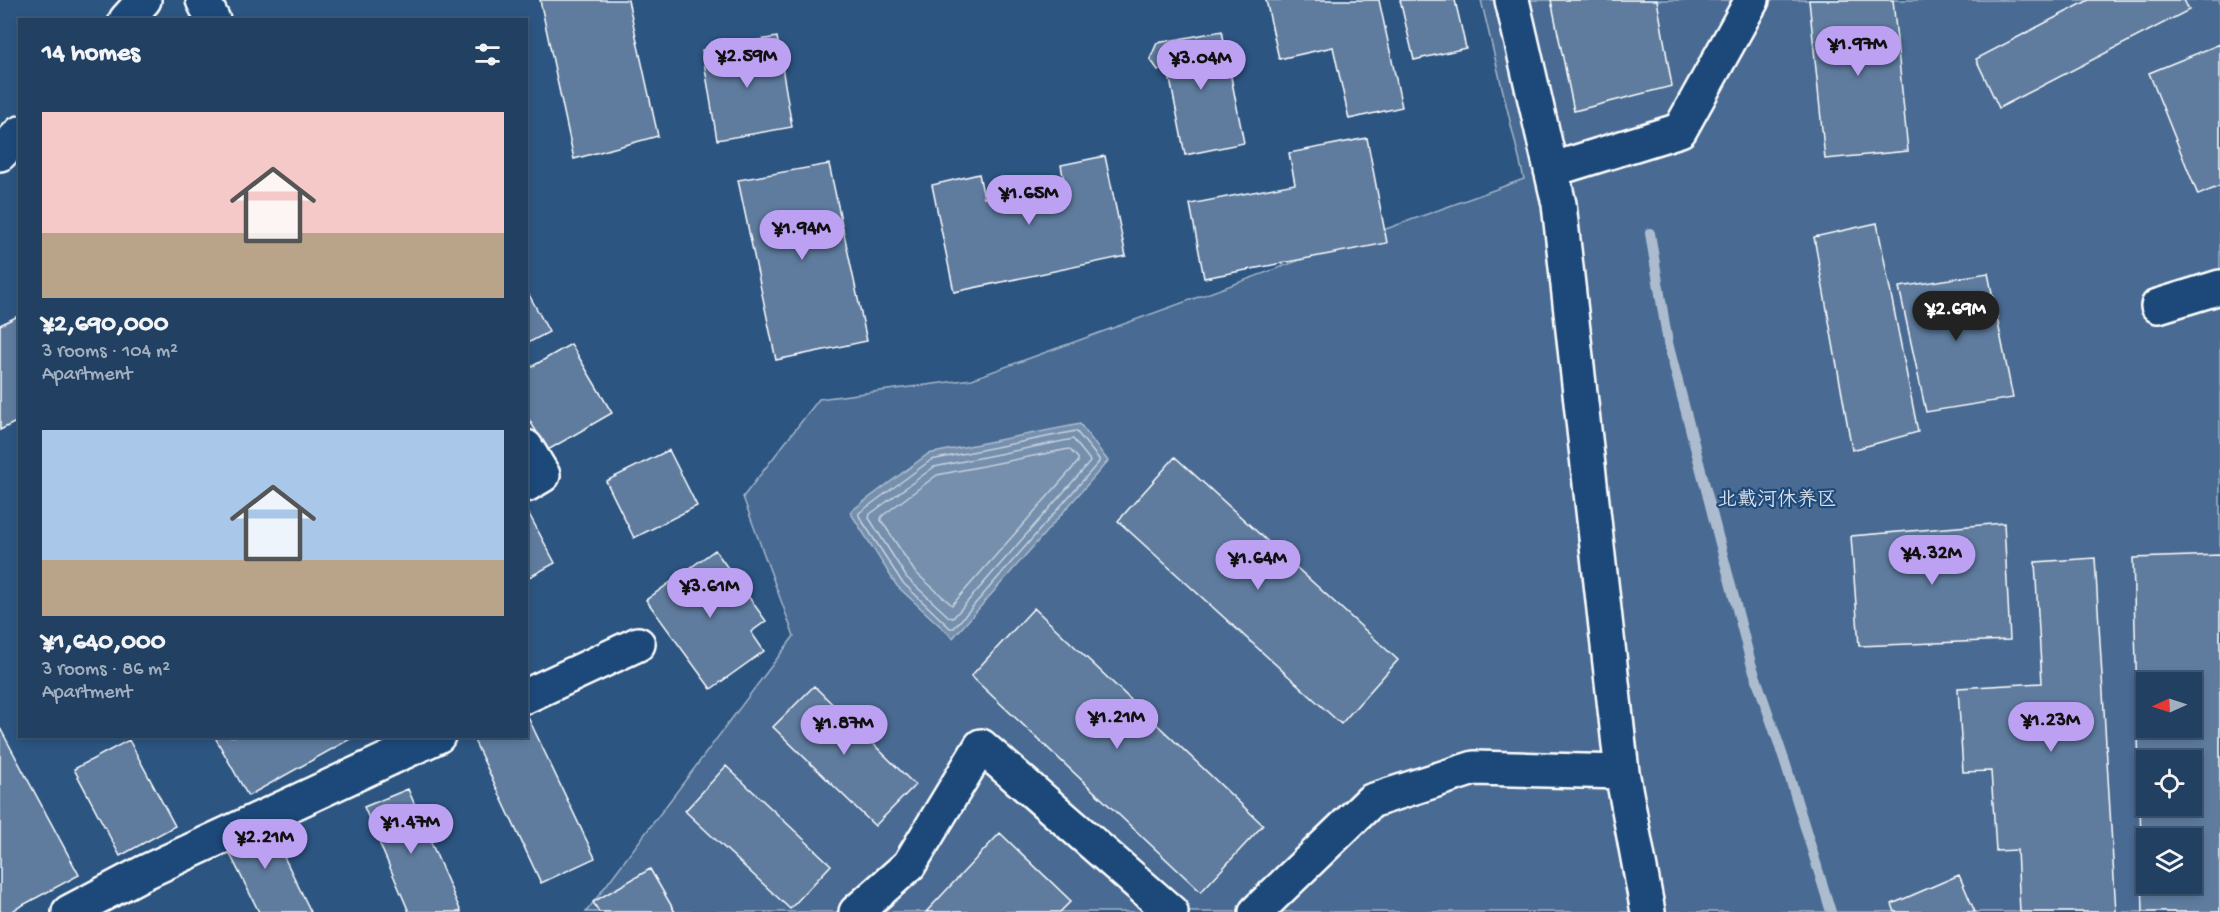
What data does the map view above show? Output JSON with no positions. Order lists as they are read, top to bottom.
{
  "parks": ["北戴河休养区"],
  "north": "left",
  "page": {
    "heading": "14 homes",
    "price": [
      "¥1.97M",
      "¥2.59M",
      "¥3.04M",
      "¥1.65M",
      "¥1.94M",
      "¥2.69M",
      "¥4.32M",
      "¥1.64M",
      "¥3.61M",
      "¥1.21M",
      "¥1.23M",
      "¥1.87M",
      "¥1.47M",
      "¥2.21M"
    ],
    "list": [
      {
        "name": "¥2,690,000",
        "note": "3 rooms · 104 m² · Apartment"
      },
      {
        "name": "¥1,640,000",
        "note": "3 rooms · 86 m² · Apartment"
      }
    ]
  }
}
